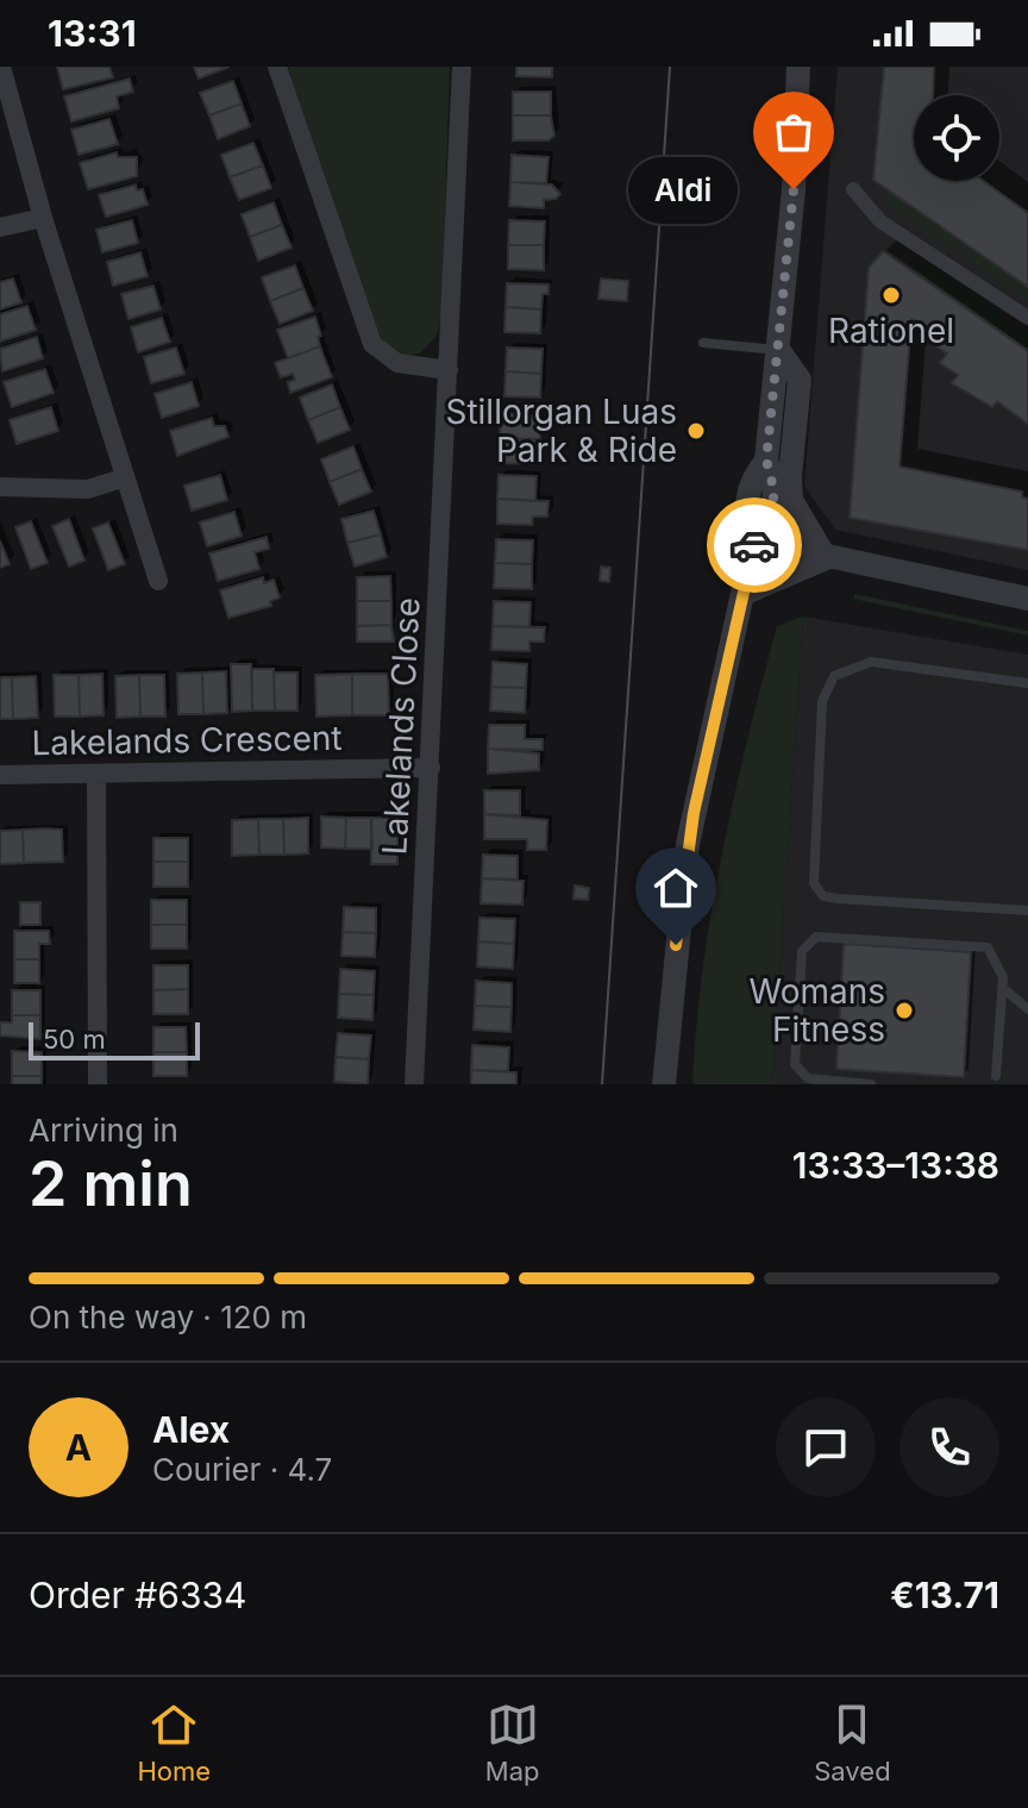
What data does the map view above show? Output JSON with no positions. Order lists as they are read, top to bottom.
{
  "streets": {
    "street": ["Lakelands Close", "Lakelands Crescent"]
  },
  "crossings": [
    ["Lakelands Close", "Lakelands Crescent"]
  ],
  "places": [
    "Aldi",
    "Rationel",
    "Stillorgan Luas Park & Ride",
    "Womans Fitness"
  ],
  "scale_bar": "50 m",
  "page": {
    "status": "13:31",
    "bubble": "Aldi",
    "scale": "50 m",
    "heading": ["2 min", "Arriving in", "13:33–13:38"],
    "panel": [
      "Alex",
      "Courier · 4.7",
      "Order #6334",
      "€13.71"
    ],
    "bar": "On the way · 120 m",
    "round": "A",
    "tabs": ["Home", "Map", "Saved"]
  }
}
